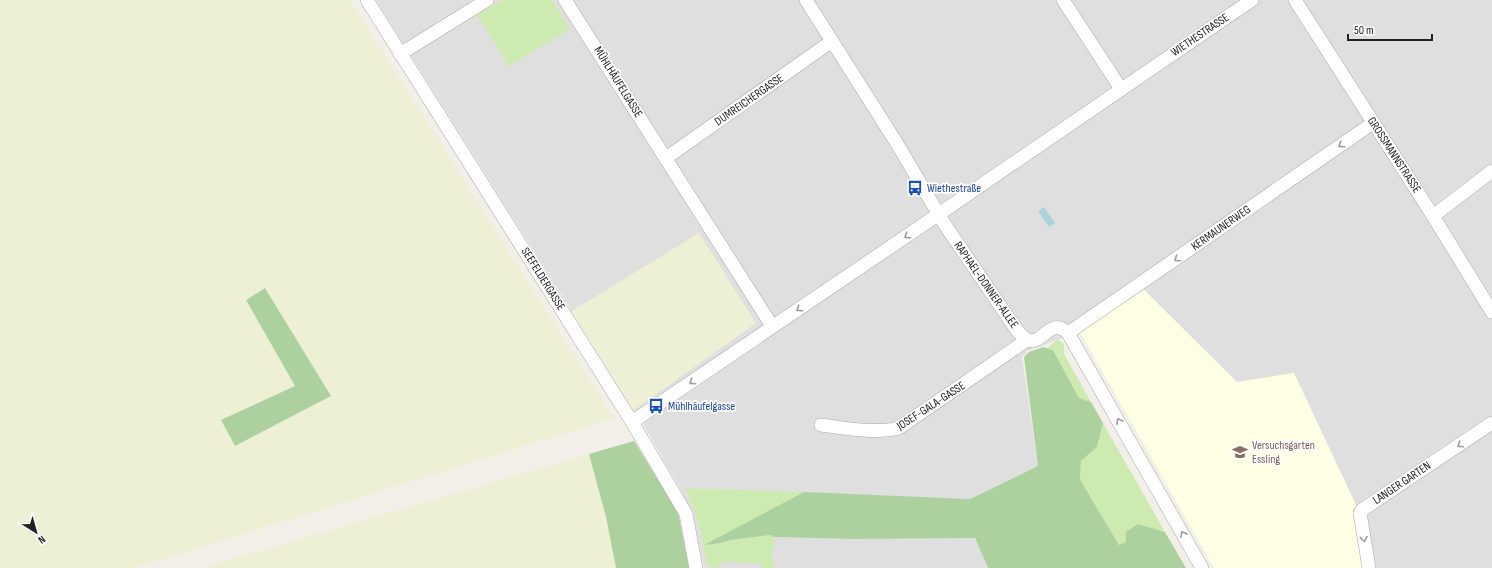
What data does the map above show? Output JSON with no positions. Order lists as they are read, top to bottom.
{
  "streets": {
    "street": [
      "WIETHESTRASSE",
      "MÜHLHÄUFELGASSE",
      "DUMREICHERGASSE",
      "GROSSMANNSTRASSE",
      "KERMAUNERWEG",
      "SEEFELDERGASSE",
      "RAPHAEL-DONNER-ALLEE",
      "JOSEF-GALA-GASSE",
      "LANGER GARTEN"
    ]
  },
  "crossings": [
    ["WIETHESTRASSE", "MÜHLHÄUFELGASSE"],
    ["WIETHESTRASSE", "SEEFELDERGASSE"],
    ["WIETHESTRASSE", "RAPHAEL-DONNER-ALLEE"],
    ["MÜHLHÄUFELGASSE", "DUMREICHERGASSE"],
    ["DUMREICHERGASSE", "RAPHAEL-DONNER-ALLEE"],
    ["GROSSMANNSTRASSE", "KERMAUNERWEG"],
    ["KERMAUNERWEG", "RAPHAEL-DONNER-ALLEE"],
    ["RAPHAEL-DONNER-ALLEE", "JOSEF-GALA-GASSE"]
  ],
  "one_way": ["WIETHESTRASSE", "KERMAUNERWEG", "LANGER GARTEN"],
  "places": {
    "bus stop": ["Wiethestraße", "Mühlhäufelgasse"],
    "school or university": ["Versuchsgarten Essling"]
  },
  "scale_bar": "50 m",
  "north": "bottom right"
}
